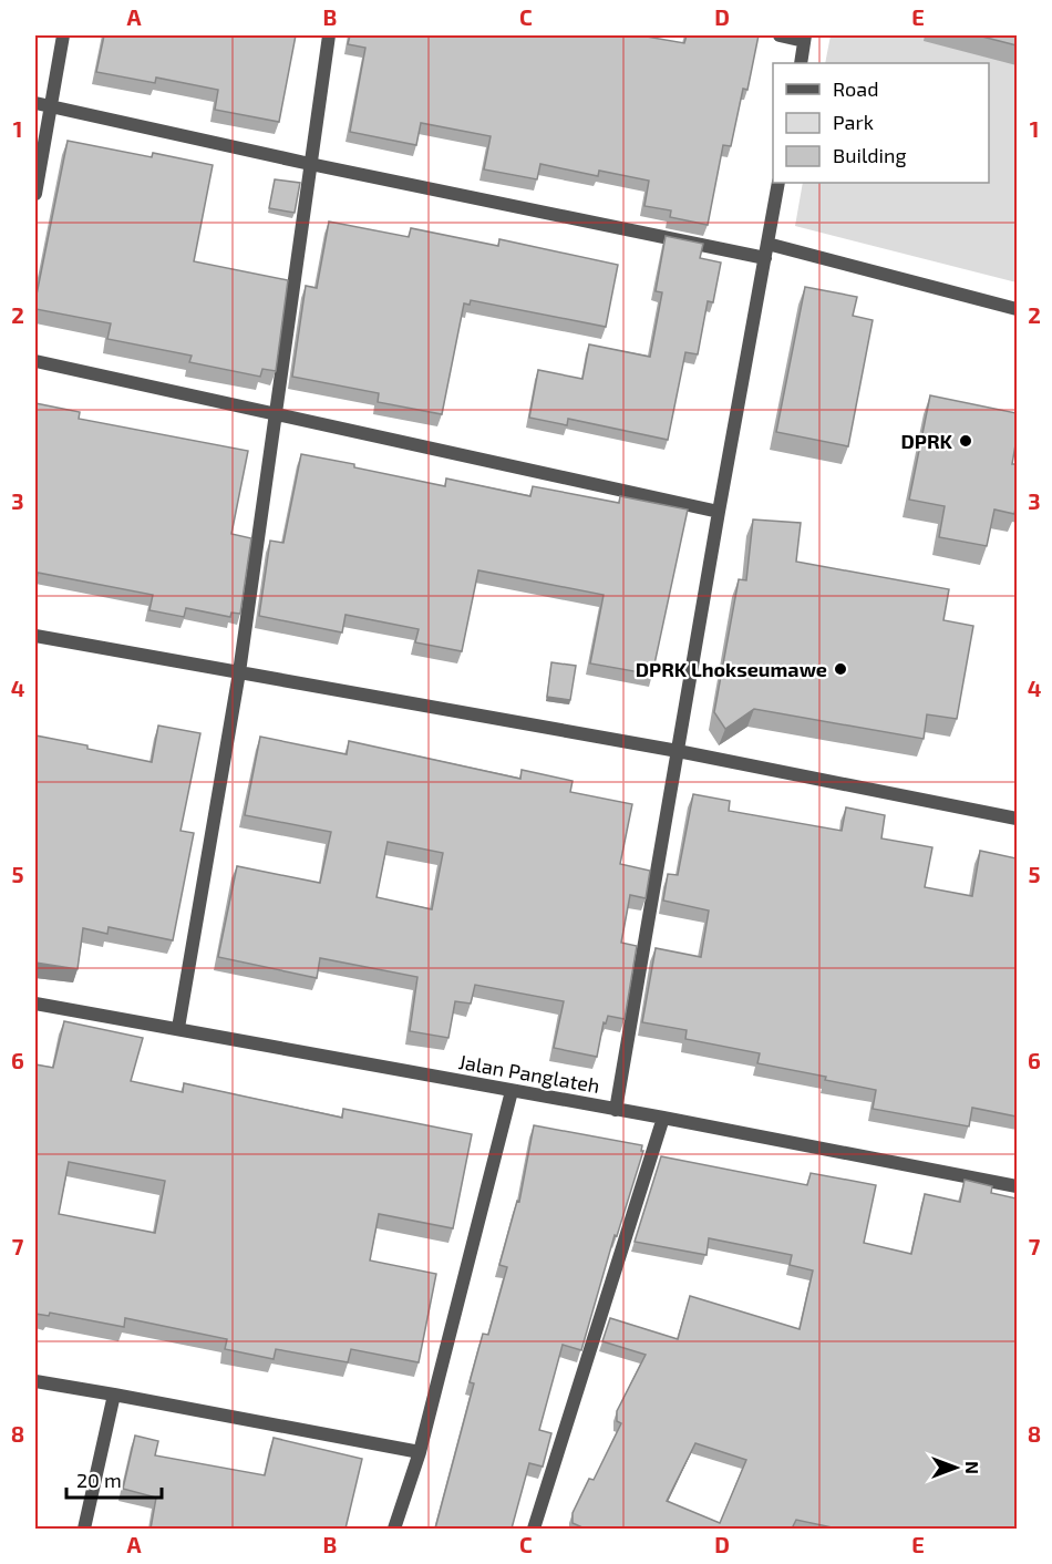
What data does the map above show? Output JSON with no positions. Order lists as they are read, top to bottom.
{
  "streets": {
    "street": ["Jalan Panglateh"]
  },
  "places": ["DPRK", "DPRK Lhokseumawe"],
  "legend": ["Road", "Park", "Building"],
  "scale_bar": "20 m",
  "north": "right",
  "grid": {
    "columns": [
      "A",
      "B",
      "C",
      "D",
      "E"
    ],
    "rows": [
      "1",
      "2",
      "3",
      "4",
      "5",
      "6",
      "7",
      "8"
    ]
  }
}
